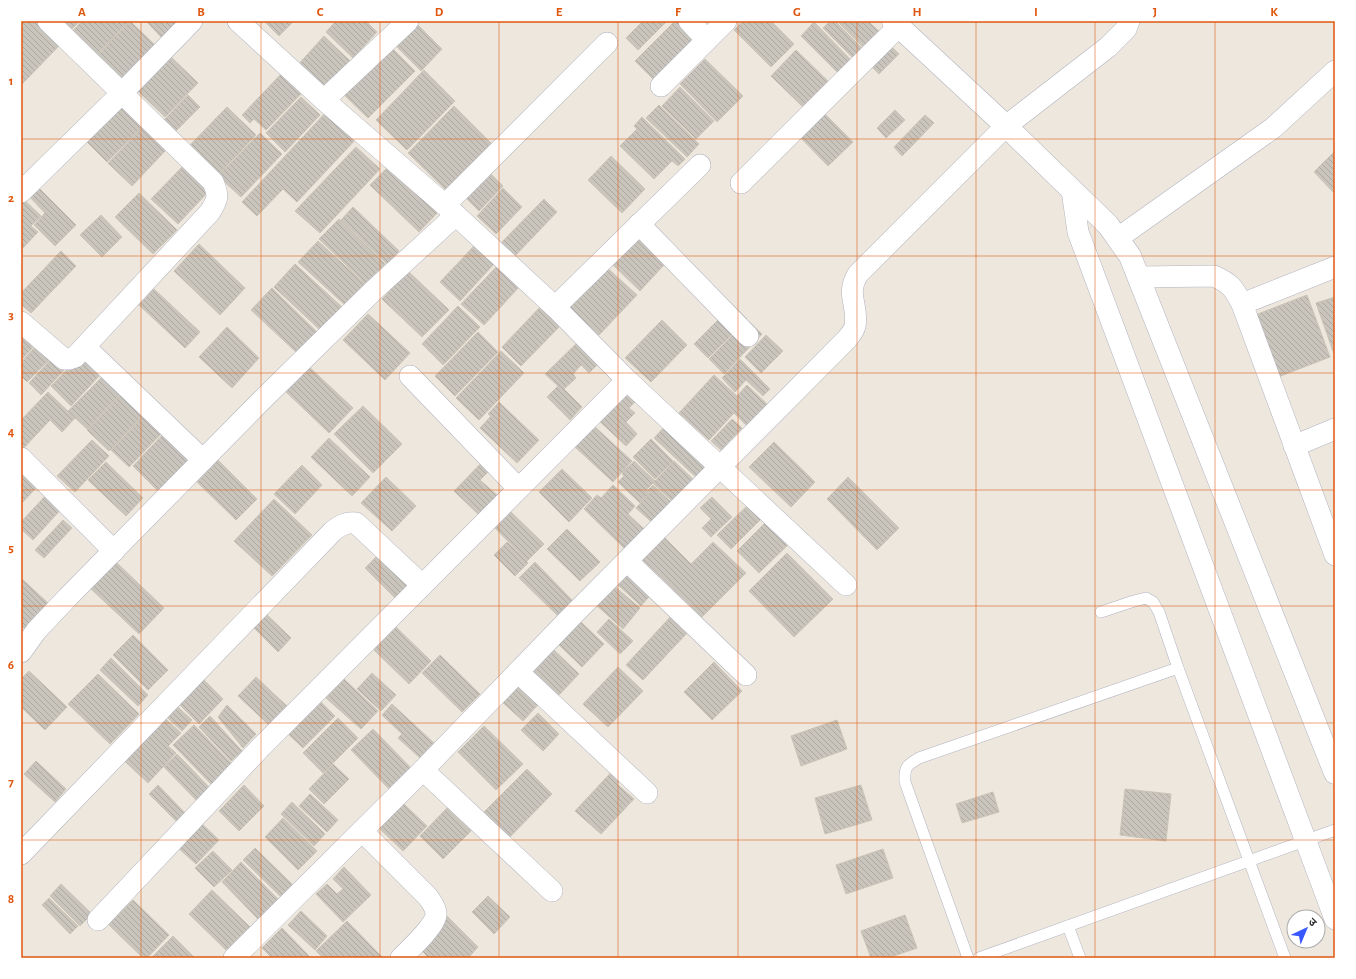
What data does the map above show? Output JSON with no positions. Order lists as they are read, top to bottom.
{
  "north": "top right",
  "grid": {
    "columns": [
      "A",
      "B",
      "C",
      "D",
      "E",
      "F",
      "G",
      "H",
      "I",
      "J",
      "K"
    ],
    "rows": [
      "1",
      "2",
      "3",
      "4",
      "5",
      "6",
      "7",
      "8"
    ]
  }
}
